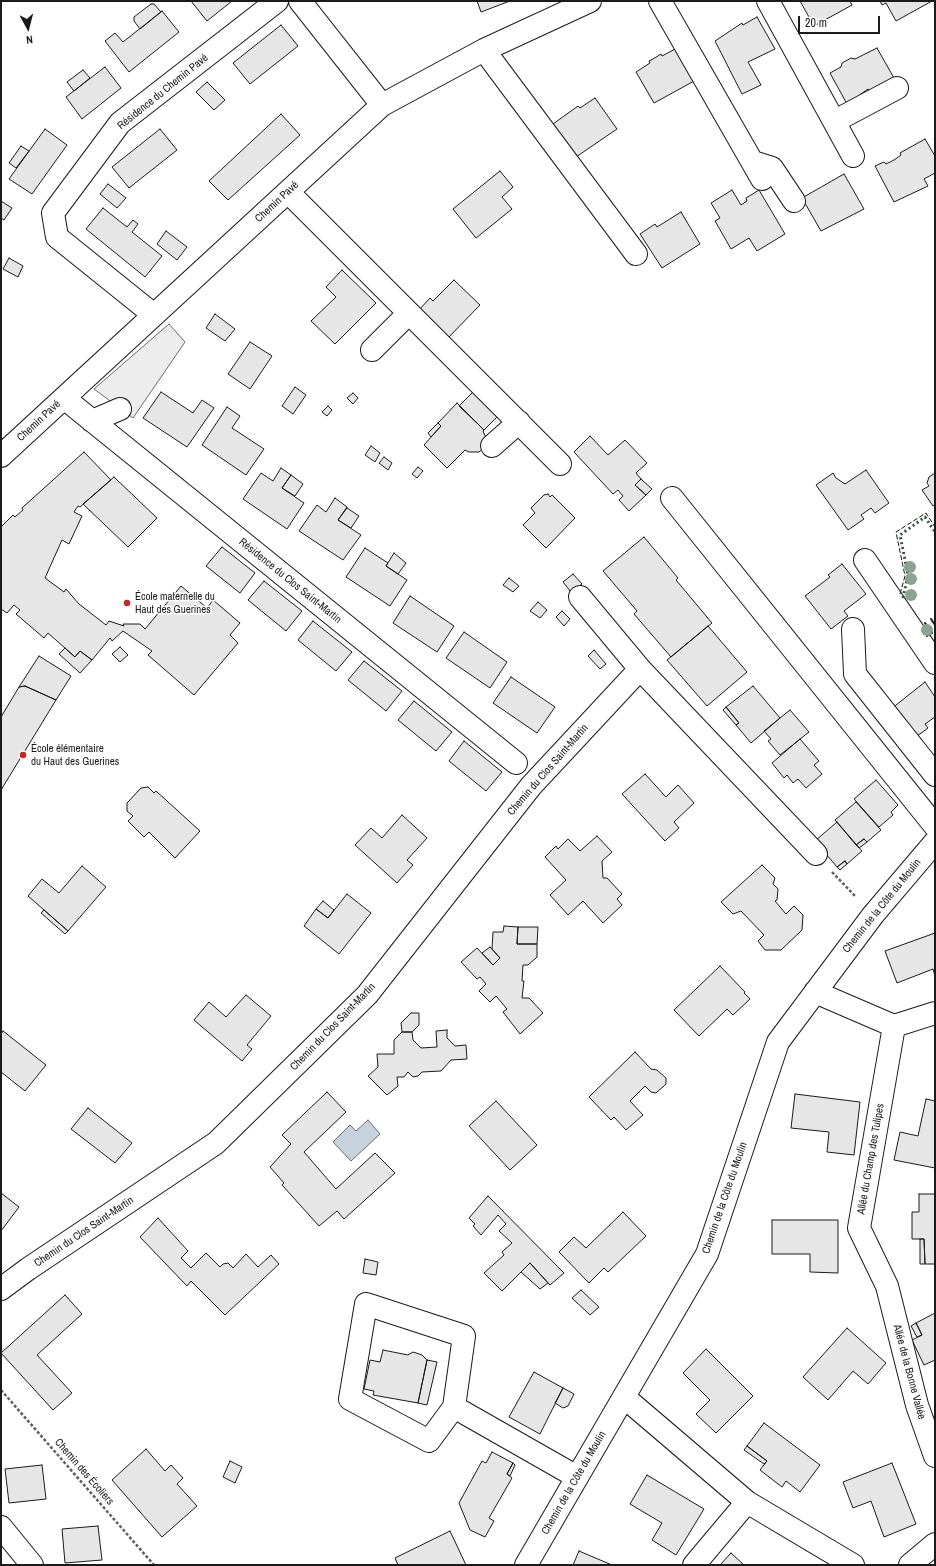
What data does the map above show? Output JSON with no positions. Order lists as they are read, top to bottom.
{
  "streets": {
    "street": [
      "Résidence du Chemin Pavé",
      "Chemin Pavé",
      "Résidence du Clos Saint-Martin",
      "Chemin du Clos Saint-Martin",
      "Chemin de la Côte du Moulin",
      "Allée du Champ des Tulipes",
      "Allée de la Bonne Vallée"
    ],
    "path": ["Chemin des Écoliers"]
  },
  "crossings": [
    ["Résidence du Chemin Pavé", "Chemin Pavé"],
    ["Chemin Pavé", "Résidence du Clos Saint-Martin"],
    ["Allée du Champ des Tulipes", "Allée de la Bonne Vallée"]
  ],
  "places": ["École maternelle du Haut des Guerines", "École élémentaire du Haut des Guerines"],
  "scale_bar": "20 m",
  "north": "bottom"
}
